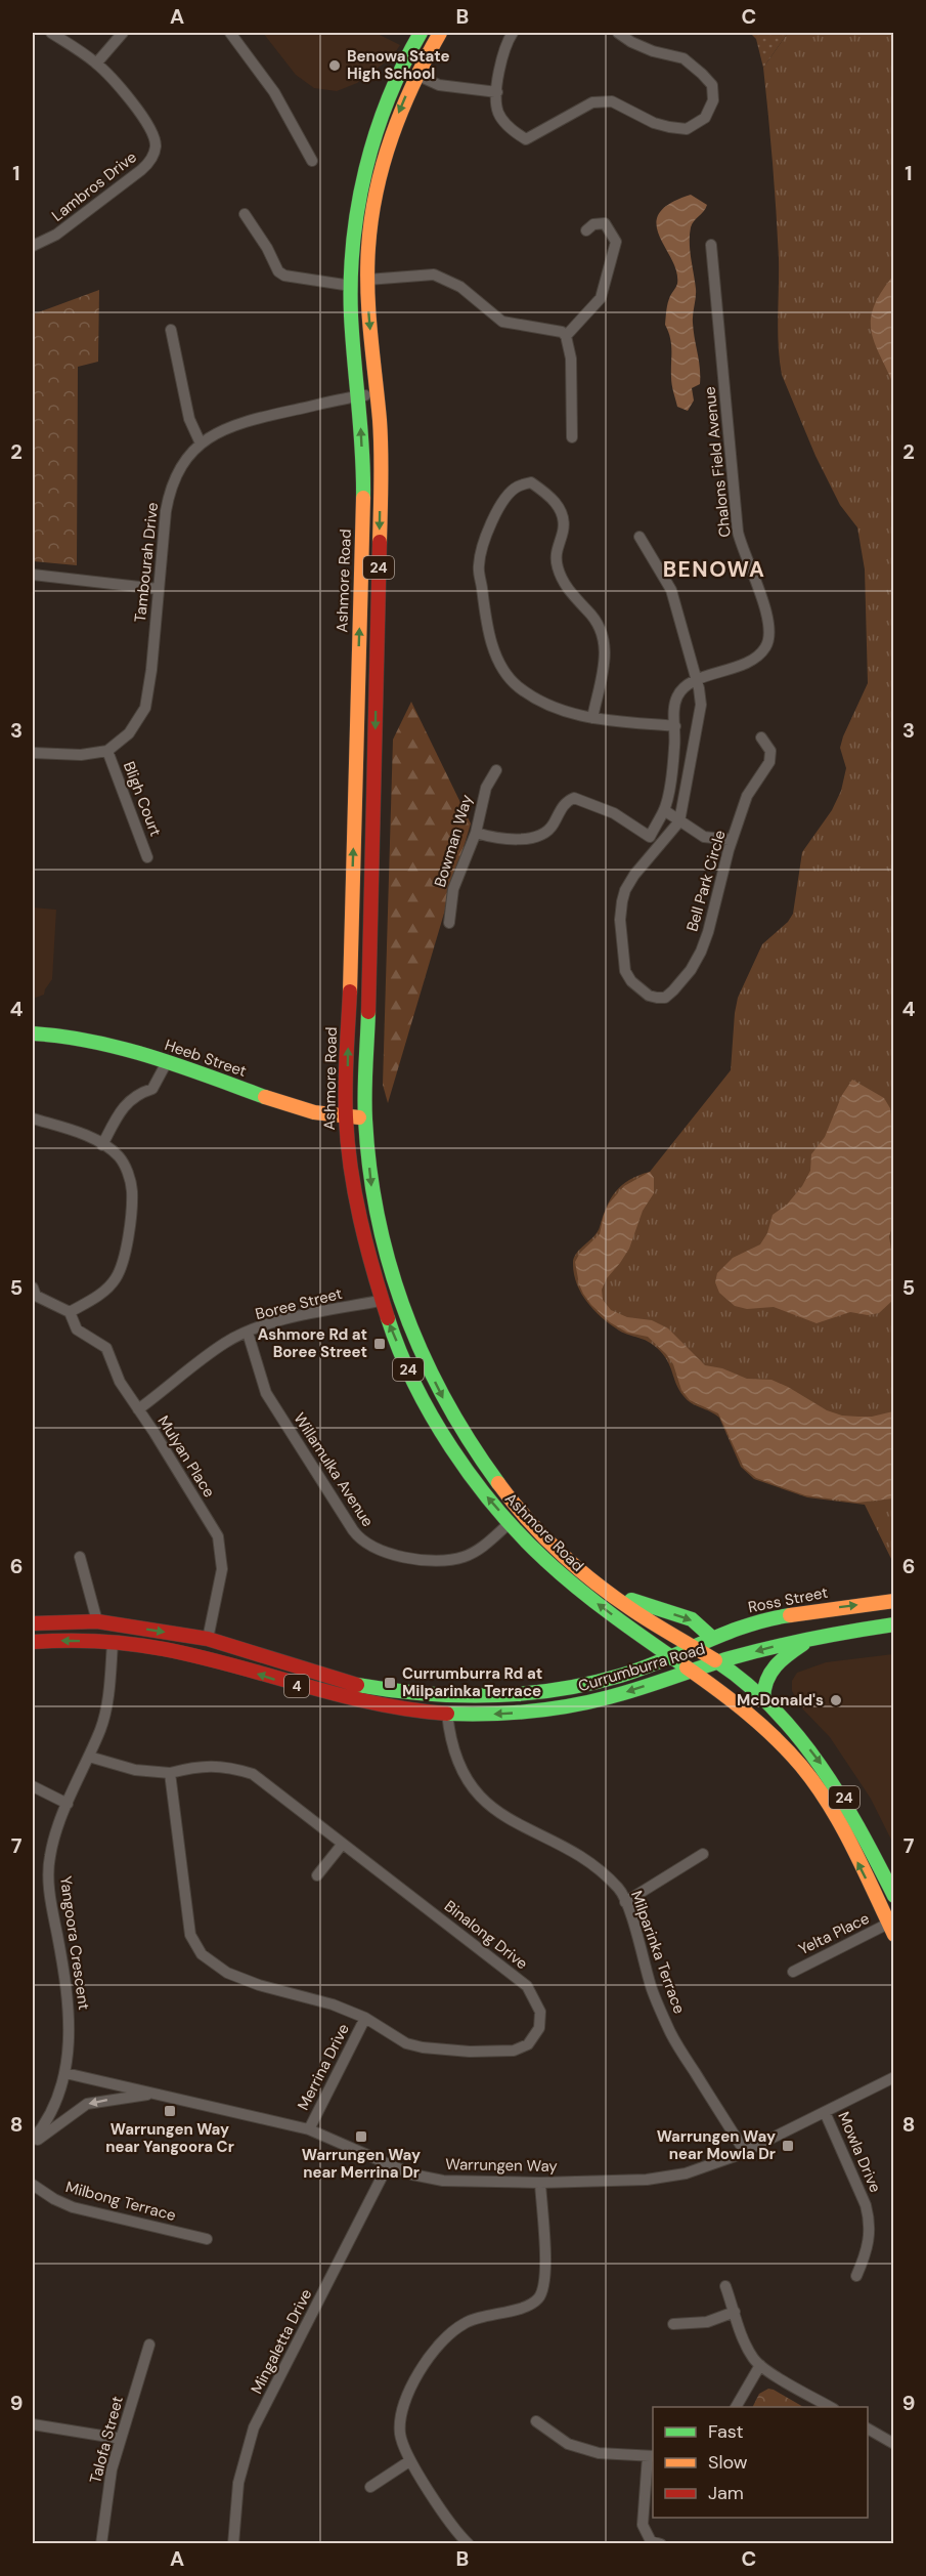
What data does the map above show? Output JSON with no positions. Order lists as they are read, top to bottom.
{
  "streets": {
    "main road": [
      "24",
      "Ashmore Road",
      "Heeb Street",
      "Ross Street",
      "Currumburra Road",
      "4"
    ],
    "street": [
      "Lambros Drive",
      "Chalons Field Avenue",
      "Tambourah Drive",
      "Bligh Court",
      "Bowman Way",
      "Bell Park Circle",
      "Boree Street",
      "Mulyan Place",
      "Willamulka Avenue",
      "Yelta Place",
      "Binalong Drive",
      "Yangoora Crescent",
      "Milparinka Terrace",
      "Merrina Drive",
      "Mowla Drive",
      "Warrungen Way",
      "Milbong Terrace",
      "Mingaletta Drive",
      "Talofa Street"
    ]
  },
  "crossings": [
    ["Chalons Field Avenue", "Bowman Way"],
    ["Chalons Field Avenue", "Bell Park Circle"],
    ["Tambourah Drive", "Ashmore Road"],
    ["Tambourah Drive", "Bligh Court"],
    ["Ashmore Road", "Heeb Street"],
    ["Ashmore Road", "Boree Street"],
    ["Ashmore Road", "Willamulka Avenue"],
    ["Ashmore Road", "Ross Street"],
    ["Ashmore Road", "Currumburra Road"],
    ["Ashmore Road", "4"],
    ["Ashmore Road", "Yelta Place"],
    ["Boree Street", "Mulyan Place"],
    ["Boree Street", "Willamulka Avenue"],
    ["Mulyan Place", "Currumburra Road"],
    ["Ross Street", "Currumburra Road"],
    ["Currumburra Road", "4"],
    ["Currumburra Road", "Yangoora Crescent"],
    ["Currumburra Road", "Milparinka Terrace"],
    ["Binalong Drive", "Yangoora Crescent"],
    ["Binalong Drive", "Merrina Drive"],
    ["Yangoora Crescent", "Warrungen Way"],
    ["Milparinka Terrace", "Warrungen Way"],
    ["Merrina Drive", "Warrungen Way"],
    ["Mowla Drive", "Warrungen Way"],
    ["Warrungen Way", "Mingaletta Drive"]
  ],
  "districts": ["BENOWA"],
  "places": {
    "other": ["Benowa State High School", "McDonald's"],
    "transit": [
      "Ashmore Rd at Boree Street",
      "Currumburra Rd at Milparinka Terrace",
      "Warrungen Way near Yangoora Cr",
      "Warrungen Way near Merrina Dr",
      "Warrungen Way near Mowla Dr"
    ]
  },
  "legend": ["Fast", "Slow", "Jam"],
  "grid": {
    "columns": ["A", "B", "C"],
    "rows": [
      "1",
      "2",
      "3",
      "4",
      "5",
      "6",
      "7",
      "8",
      "9"
    ]
  }
}
